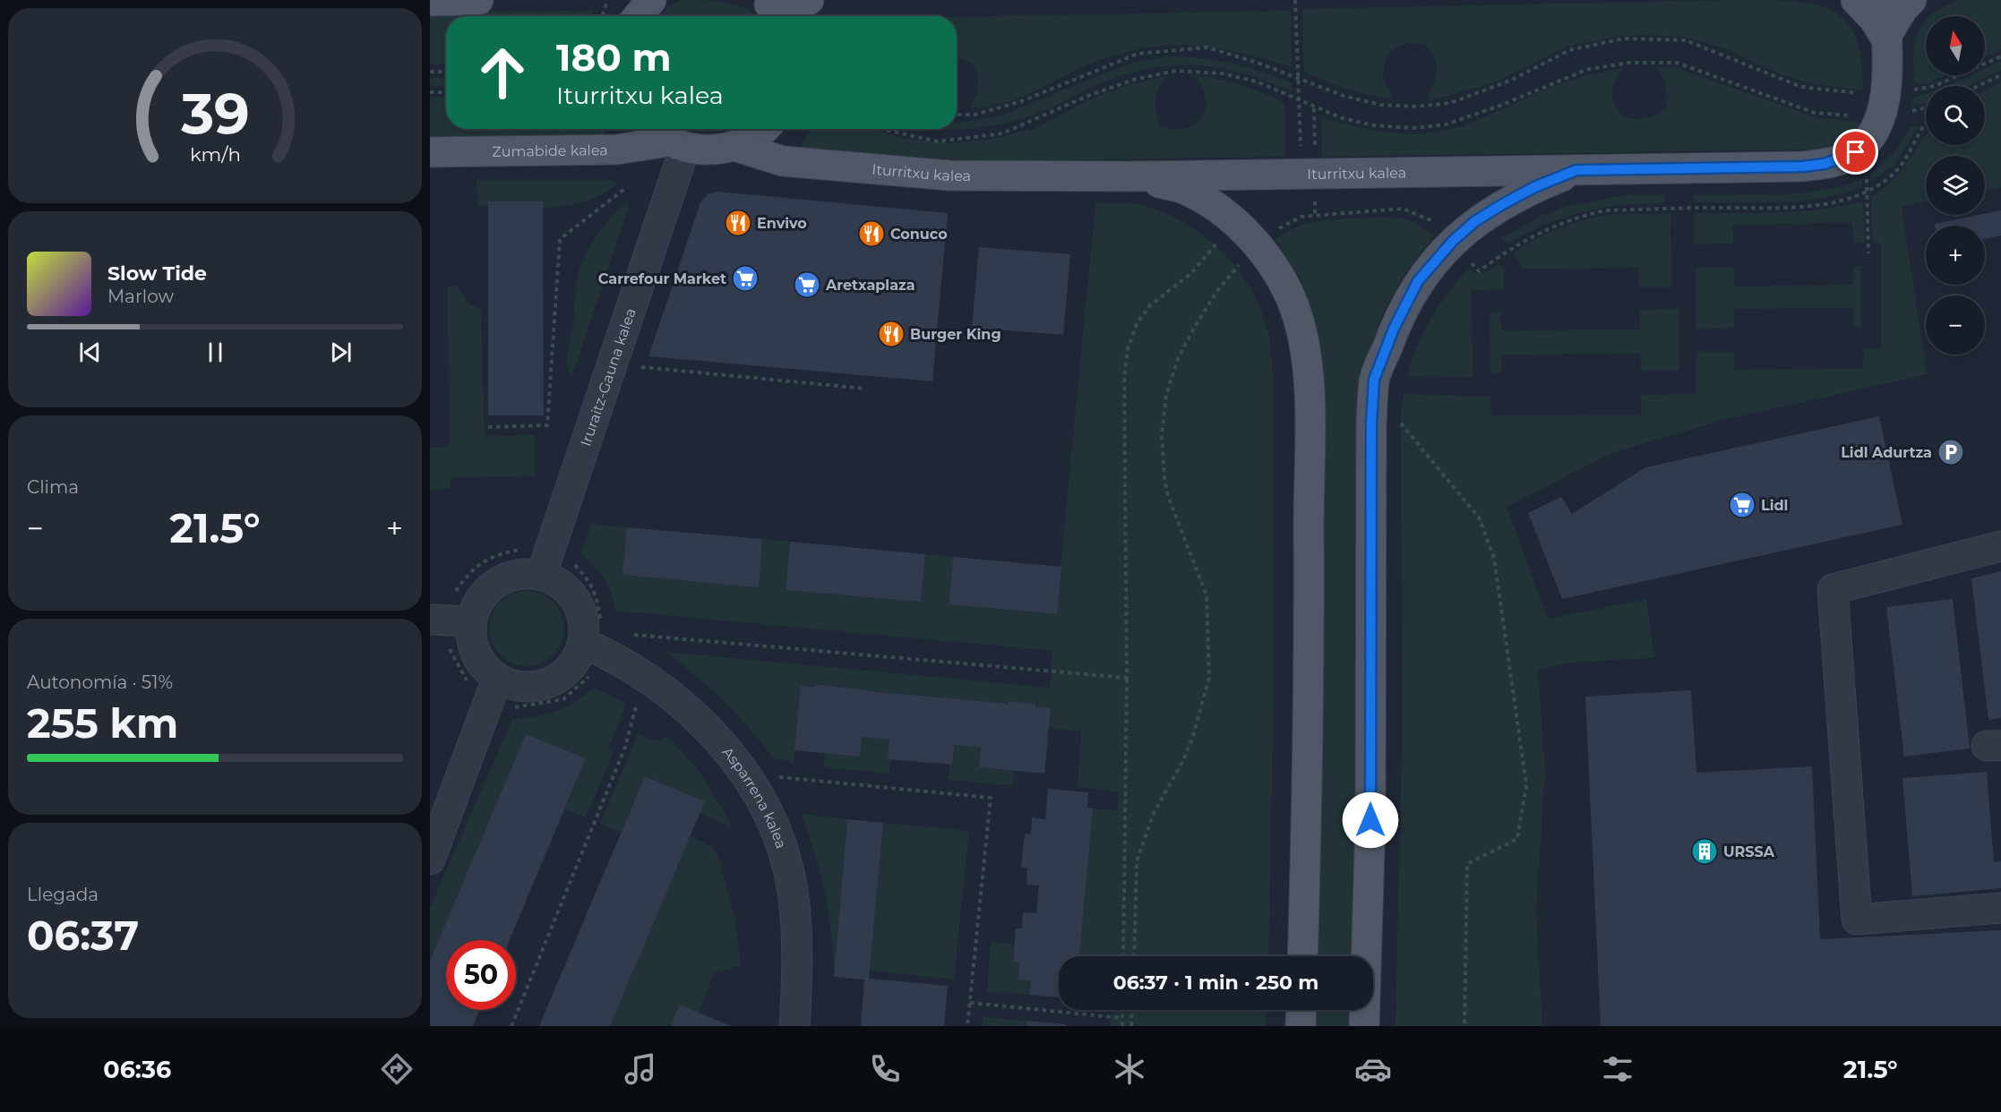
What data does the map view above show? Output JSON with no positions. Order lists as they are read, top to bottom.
{
  "streets": {
    "main road": ["Zumabide kalea", "Iturritxu kalea"],
    "street": ["Iruraitz-Gauna kalea", "Asparrena kalea"]
  },
  "crossings": [
    ["Zumabide kalea", "Iturritxu kalea"],
    ["Zumabide kalea", "Iruraitz-Gauna kalea"],
    ["Iruraitz-Gauna kalea", "Asparrena kalea"]
  ],
  "places": {
    "restaurant": ["Envivo", "Conuco", "Burger King"],
    "supermarket": ["Carrefour Market", "Aretxaplaza", "Lidl"],
    "parking": ["Lidl Adurtza"],
    "building": ["URSSA"]
  },
  "north": "top",
  "page": {
    "map_buttons": ["+", "−"],
    "turn": ["180 m", "Iturritxu kalea"],
    "song": ["Slow Tide", "Marlow"],
    "tile": [
      "Clima",
      ["Autonomía · 51%", "255 km"],
      ["Llegada", "06:37"]
    ],
    "heat": ["−", "21.5°", "+"],
    "limit": "50",
    "trip": "06:37 · 1 min · 250 m",
    "tabs": ["06:36", "21.5°"],
    "gauge": ["39", "km/h"]
  }
}
